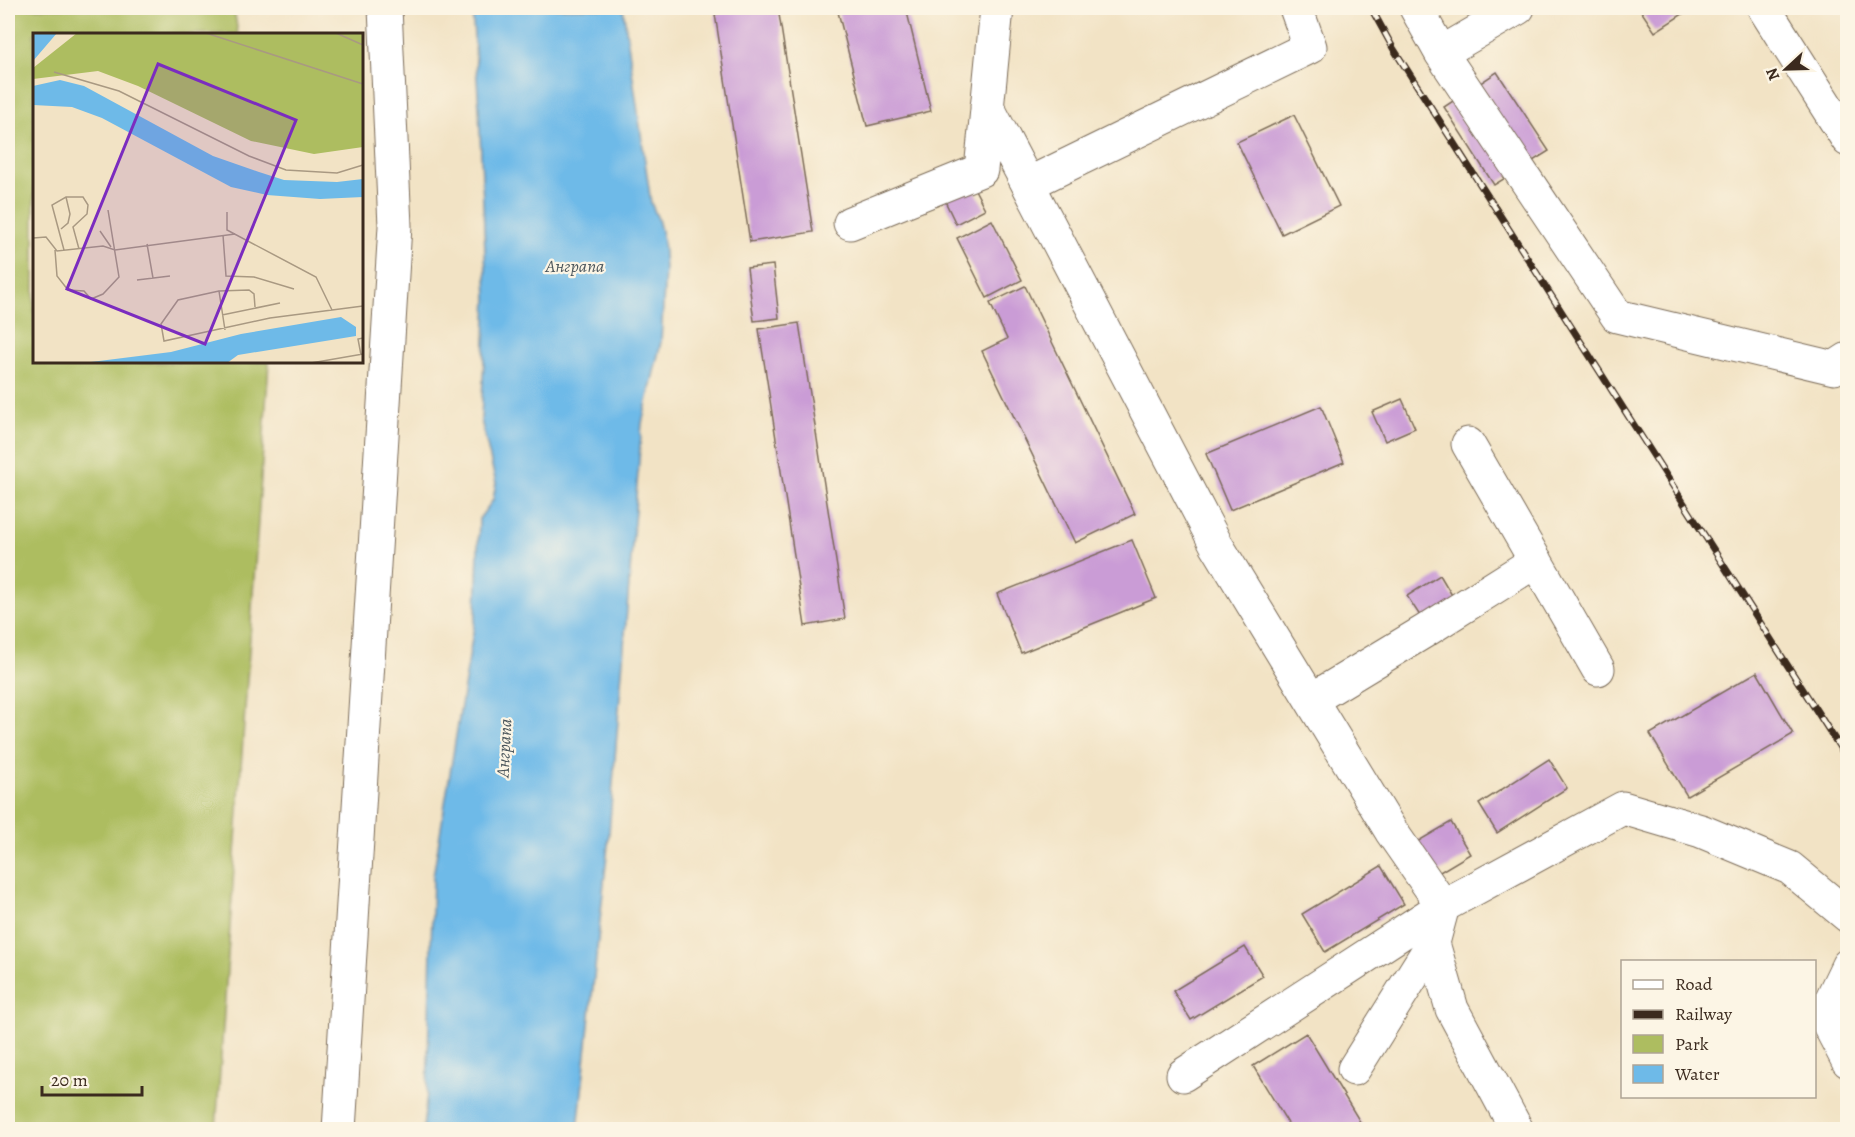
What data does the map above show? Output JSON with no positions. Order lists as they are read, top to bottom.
{
  "water": ["Анграпа"],
  "legend": [
    "Road",
    "Railway",
    "Park",
    "Water"
  ],
  "scale_bar": "20 m",
  "north": "left"
}
